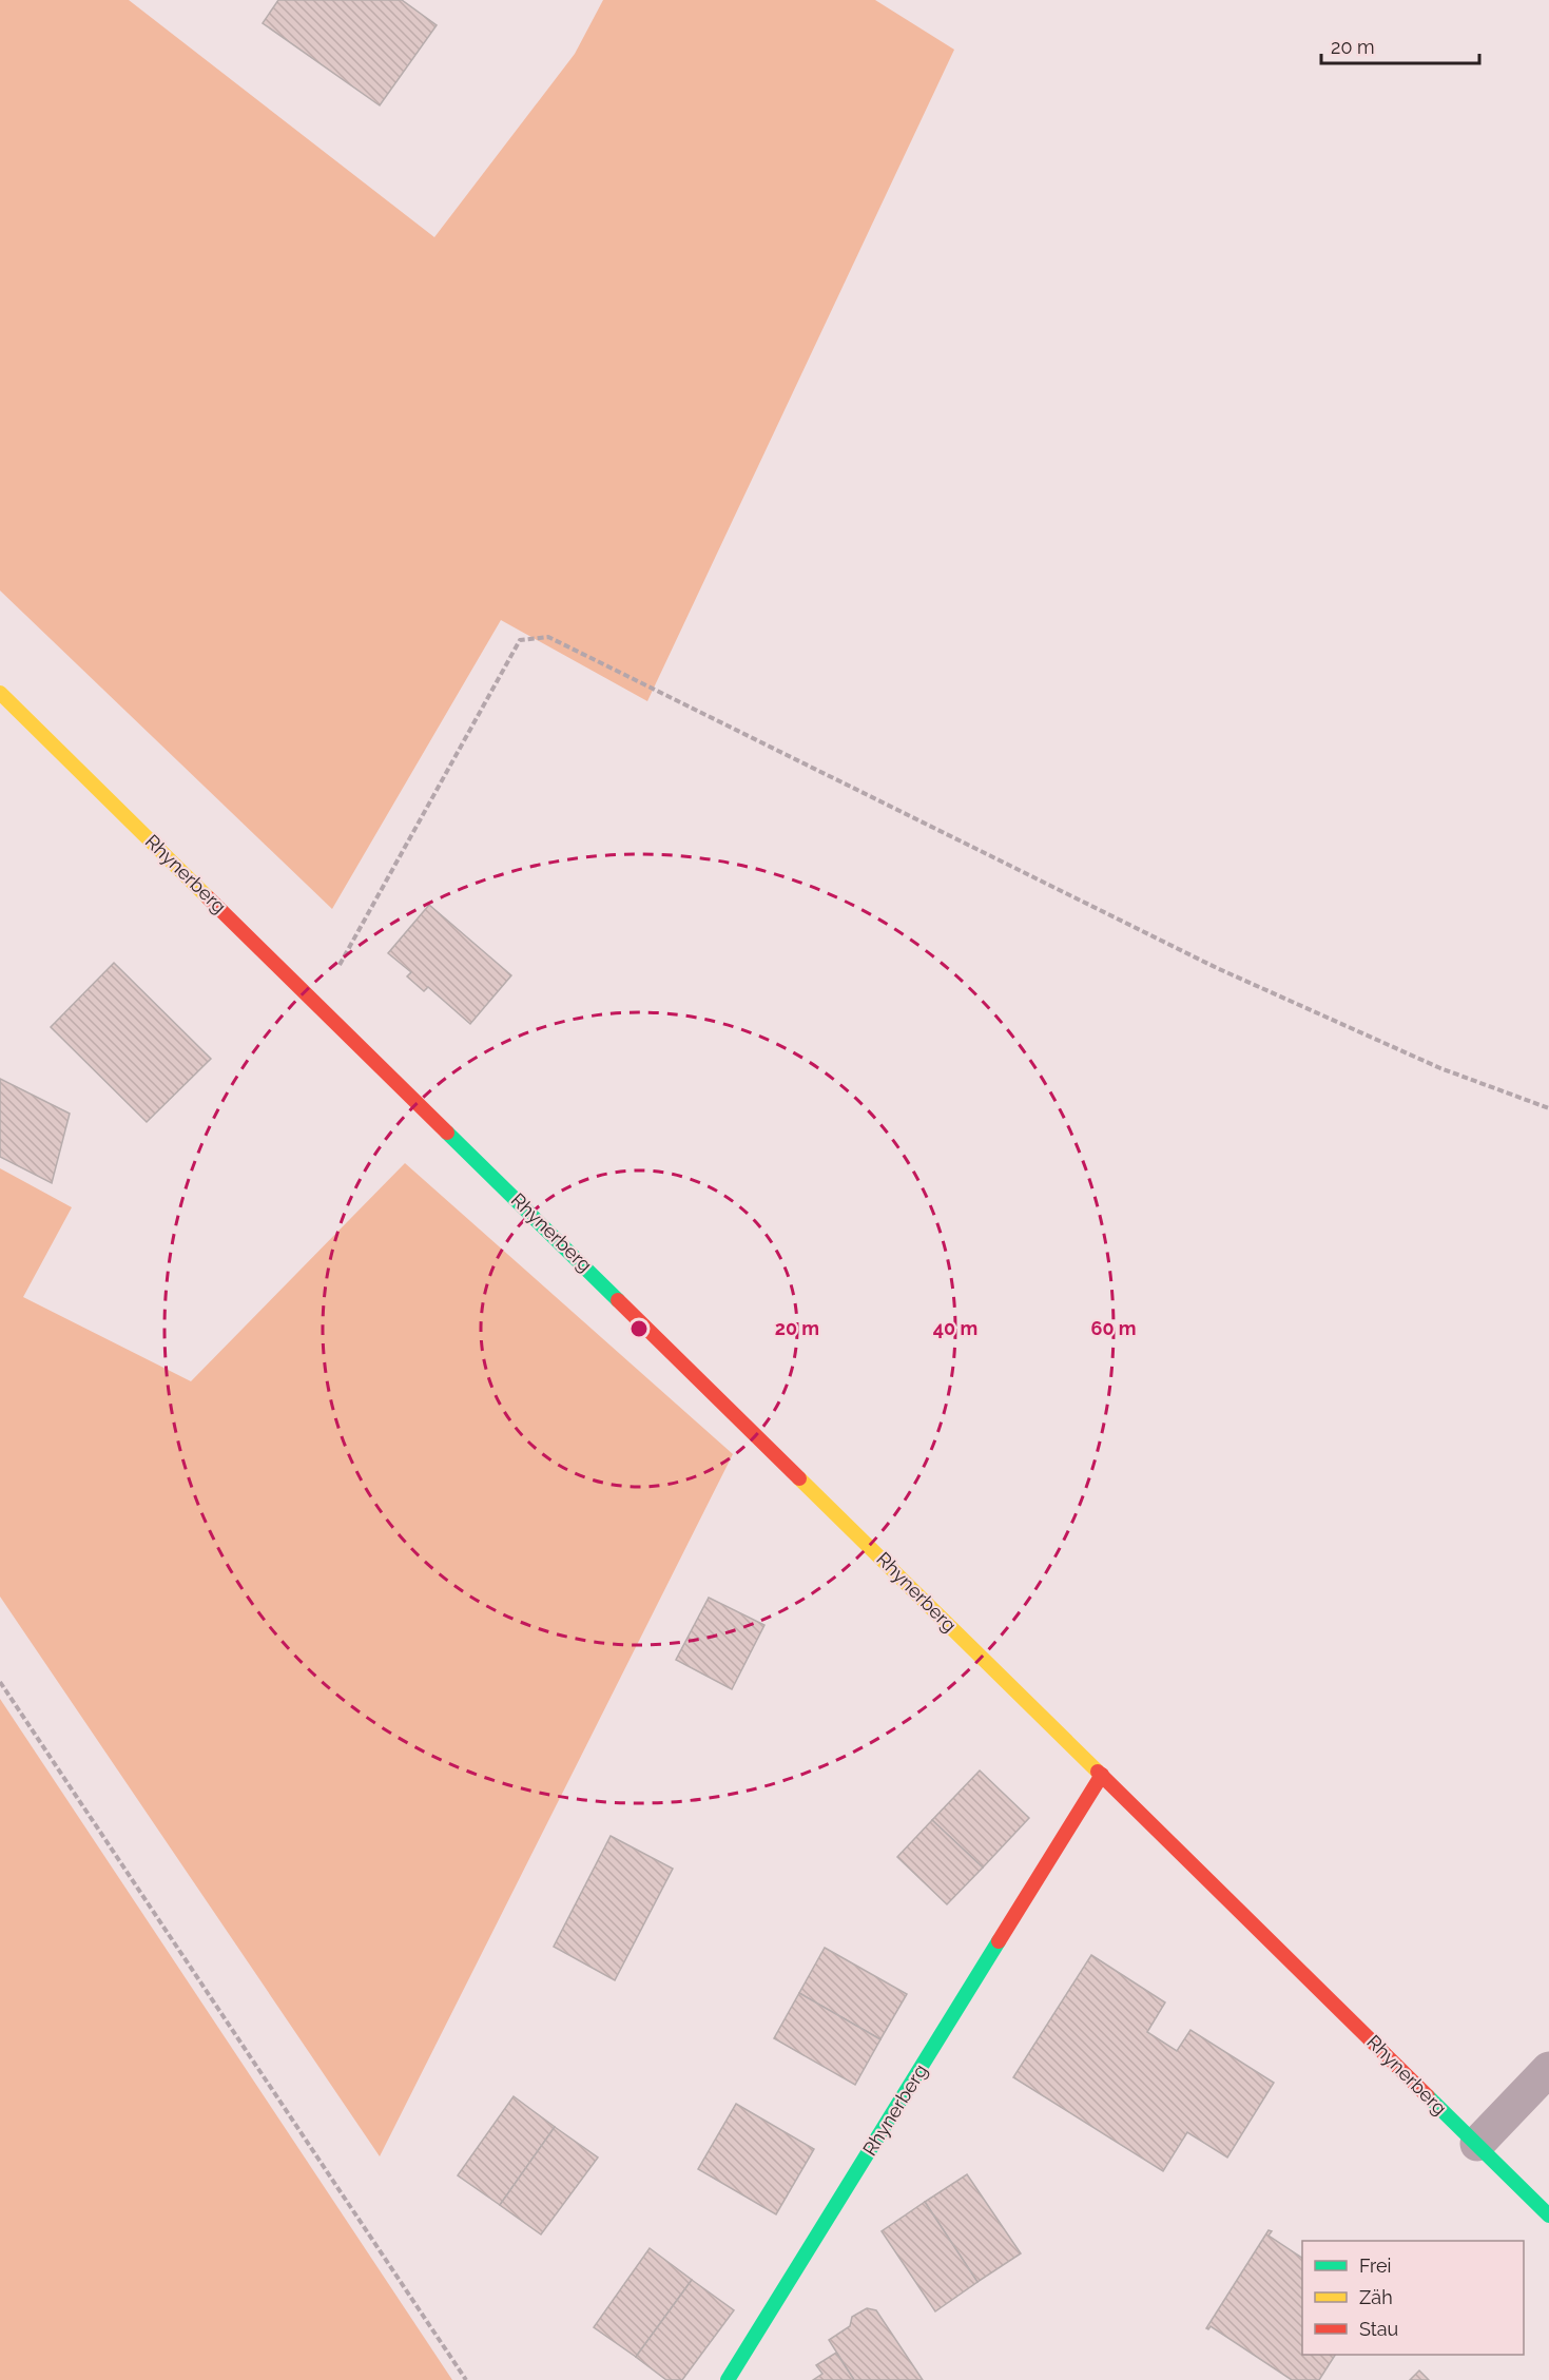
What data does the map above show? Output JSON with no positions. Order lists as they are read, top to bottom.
{
  "streets": {
    "street": ["Rhynerberg"]
  },
  "legend": ["Frei", "Zäh", "Stau"],
  "scale_bar": "20 m",
  "rings": ["20 m", "40 m", "60 m"]
}
